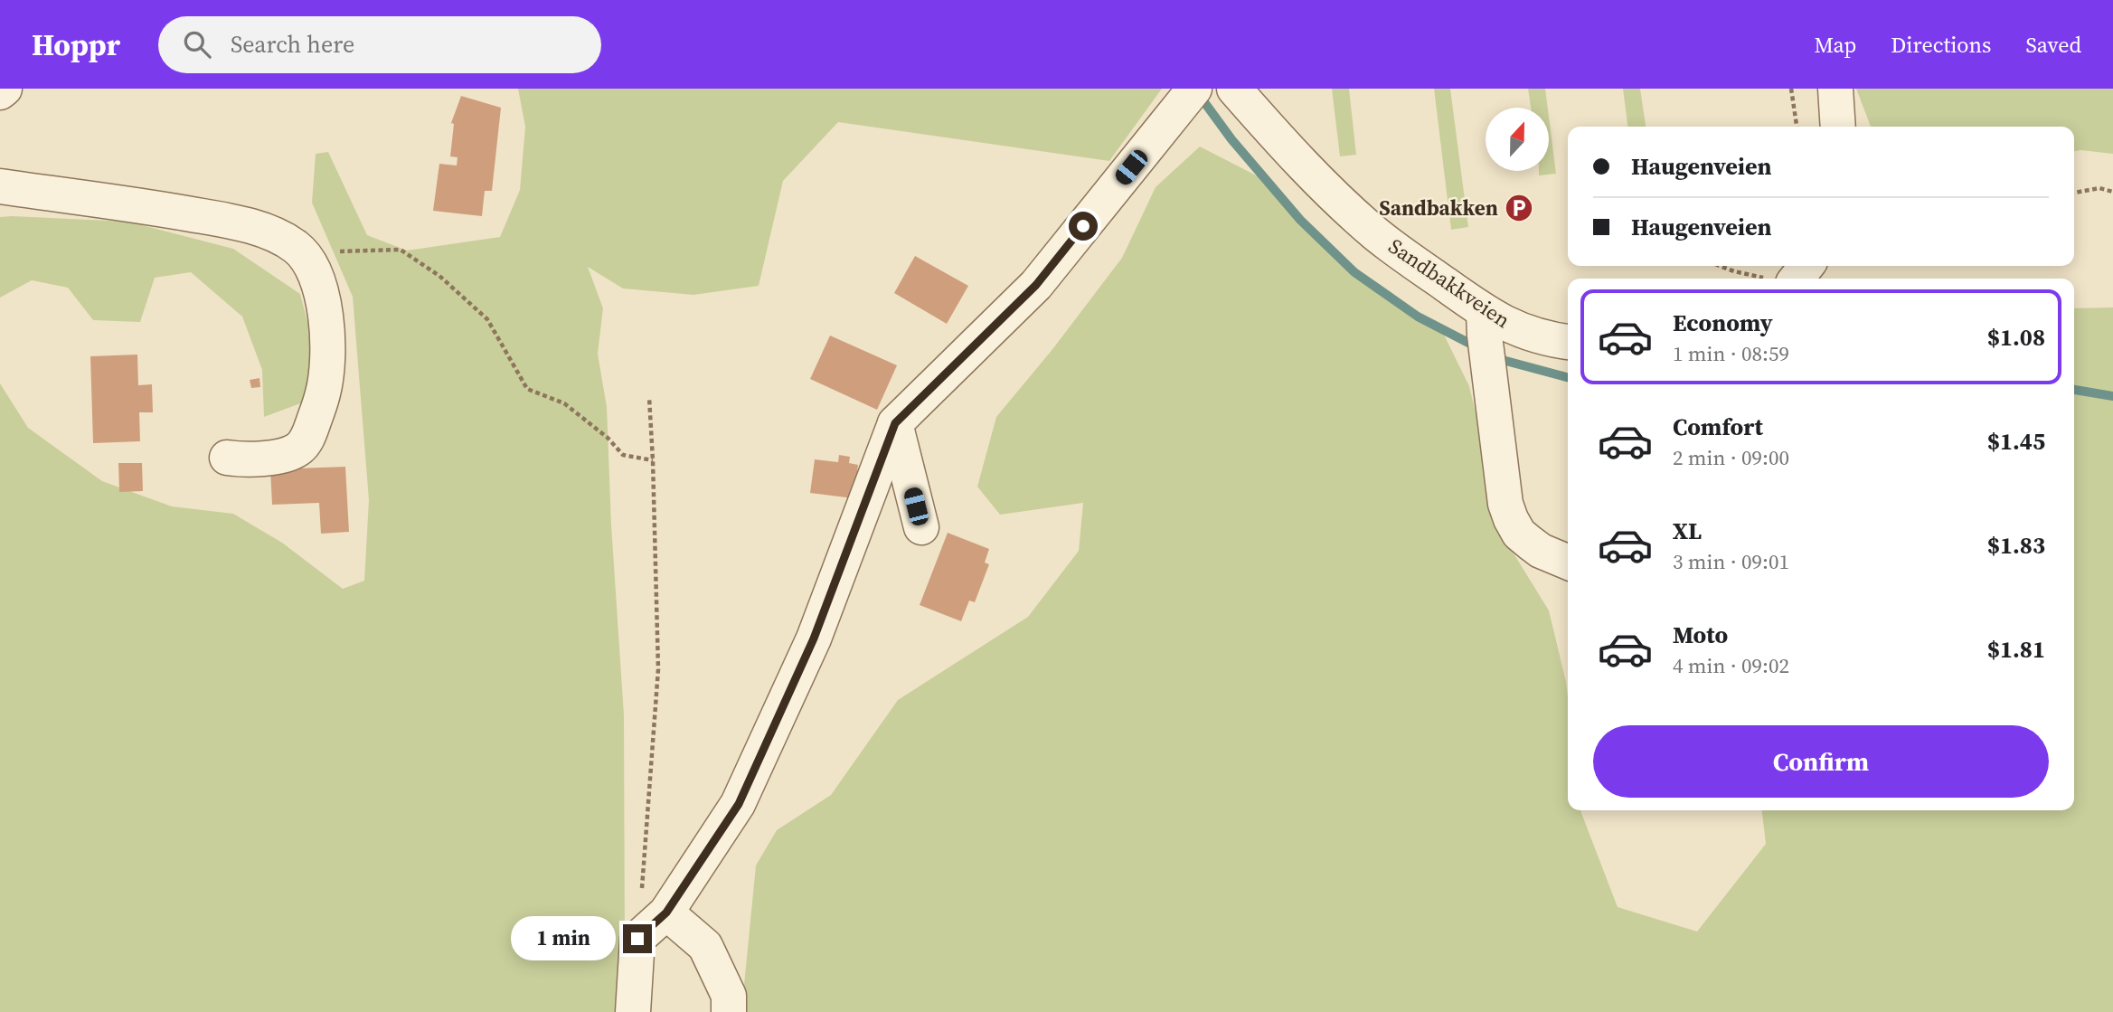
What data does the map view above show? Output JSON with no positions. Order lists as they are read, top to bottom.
{
  "streets": {
    "street": ["Sandbakkveien"]
  },
  "places": {
    "parking": ["Sandbakken"]
  },
  "north": "top",
  "page": {
    "header": "Hoppr",
    "search": "Search here",
    "nav": ["Map", "Directions", "Saved"],
    "banner": ["Haugenveien", "Haugenveien"],
    "list": [
      {
        "name": "Economy",
        "note": "1 min · 08:59",
        "value": "$1.08"
      },
      {
        "name": "Comfort",
        "note": "2 min · 09:00",
        "value": "$1.45"
      },
      {
        "name": "XL",
        "note": "3 min · 09:01",
        "value": "$1.83"
      },
      {
        "name": "Moto",
        "note": "4 min · 09:02",
        "value": "$1.81"
      }
    ],
    "buttons": "Confirm",
    "bubble": "1 min"
  }
}
